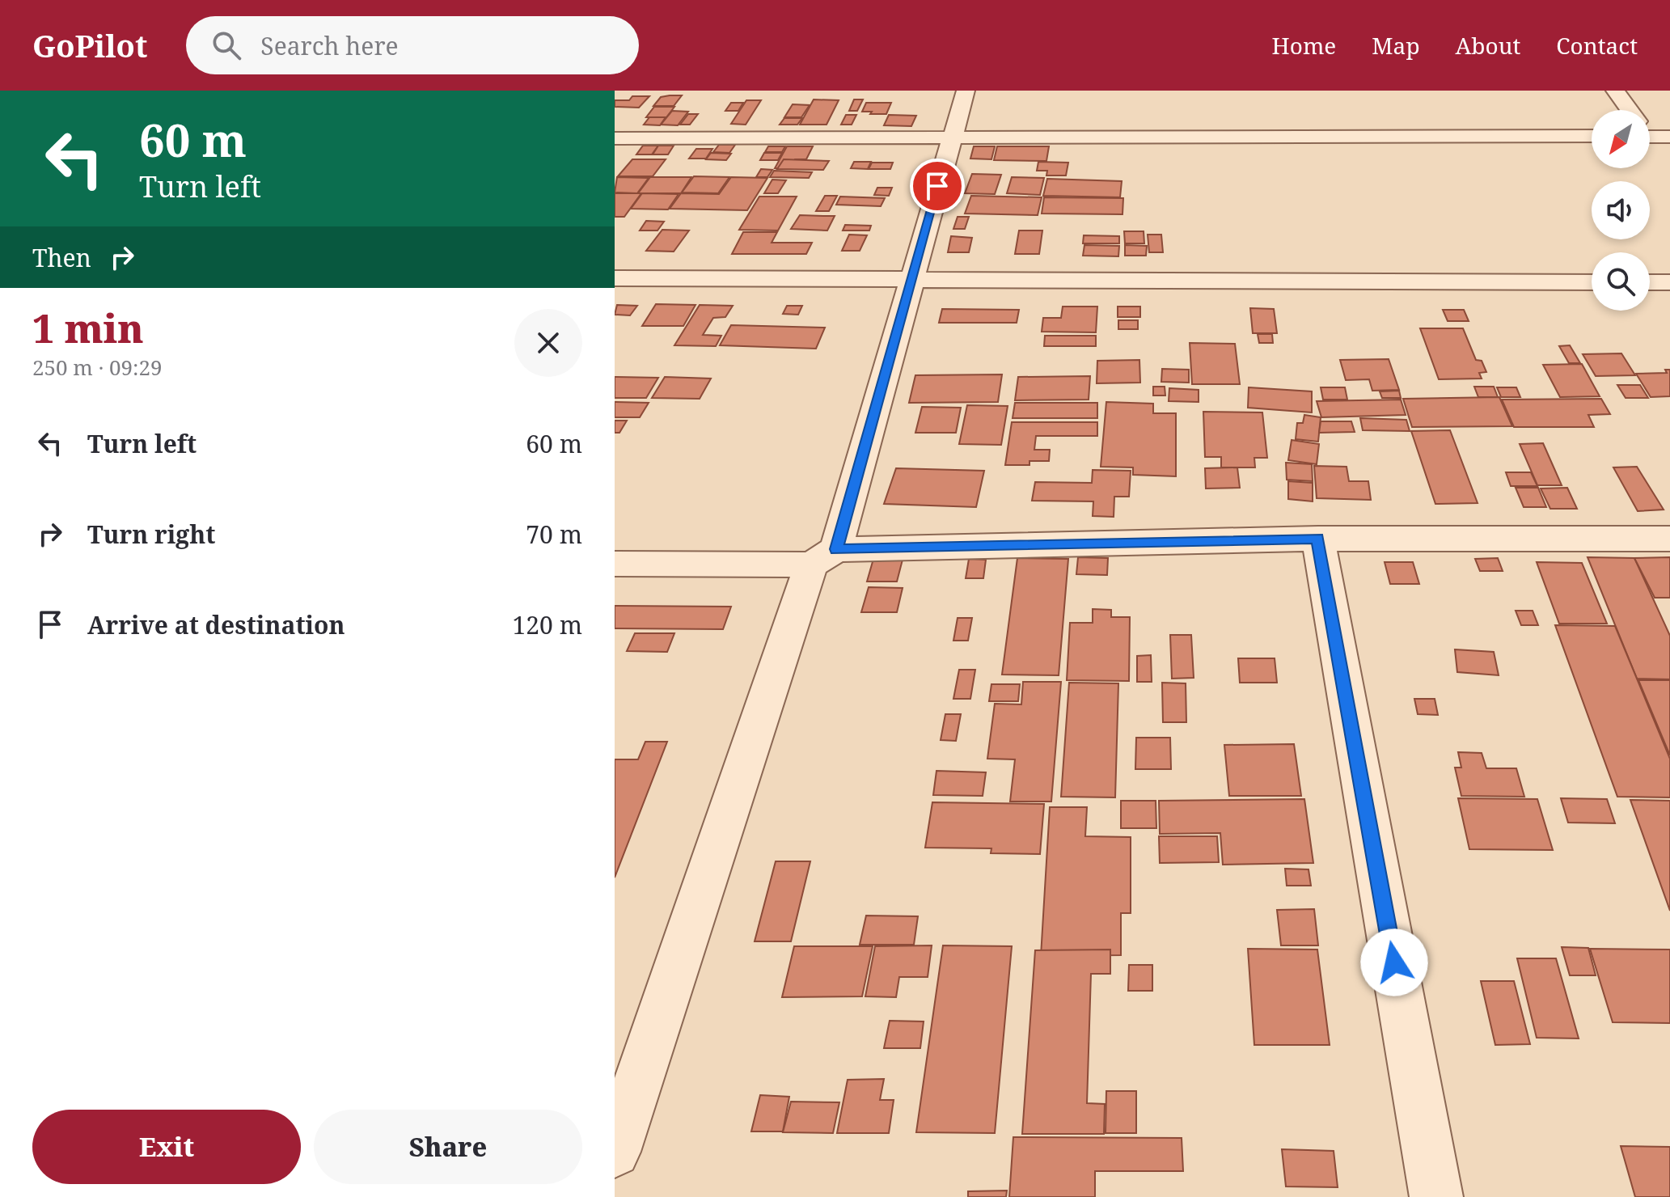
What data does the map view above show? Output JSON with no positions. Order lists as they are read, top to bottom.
{
  "north": "bottom left",
  "page": {
    "header": "GoPilot",
    "search": "Search here",
    "nav": [
      "Home",
      "Map",
      "About",
      "Contact"
    ],
    "turn": ["60 m", "Turn left"],
    "then": "Then",
    "heading": ["1 min", "250 m · 09:29"],
    "list": [
      {
        "name": "Turn left",
        "value": "60 m"
      },
      {
        "name": "Turn right",
        "value": "70 m"
      },
      {
        "name": "Arrive at destination",
        "value": "120 m"
      }
    ],
    "buttons": ["Exit", "Share"]
  }
}
